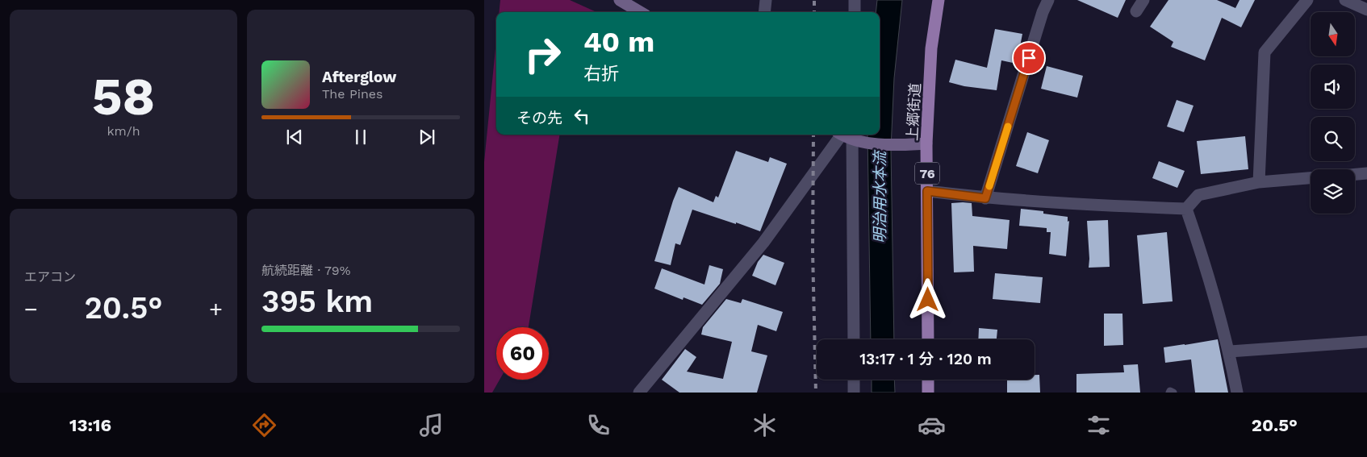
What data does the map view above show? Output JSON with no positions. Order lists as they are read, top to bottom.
{
  "streets": {
    "main road": ["上郷街道", "76"]
  },
  "water": ["明治用水本流"],
  "north": "bottom",
  "page": {
    "tile": [
      ["58", "km/h"],
      "エアコン",
      ["航続距離 · 79%", "395 km"]
    ],
    "turn": ["40 m", "右折"],
    "song": ["Afterglow", "The Pines"],
    "then": "その先",
    "heat": ["−", "20.5°", "+"],
    "limit": "60",
    "trip": "13:17 · 1 分 · 120 m",
    "tabs": ["13:16", "20.5°"]
  }
}
